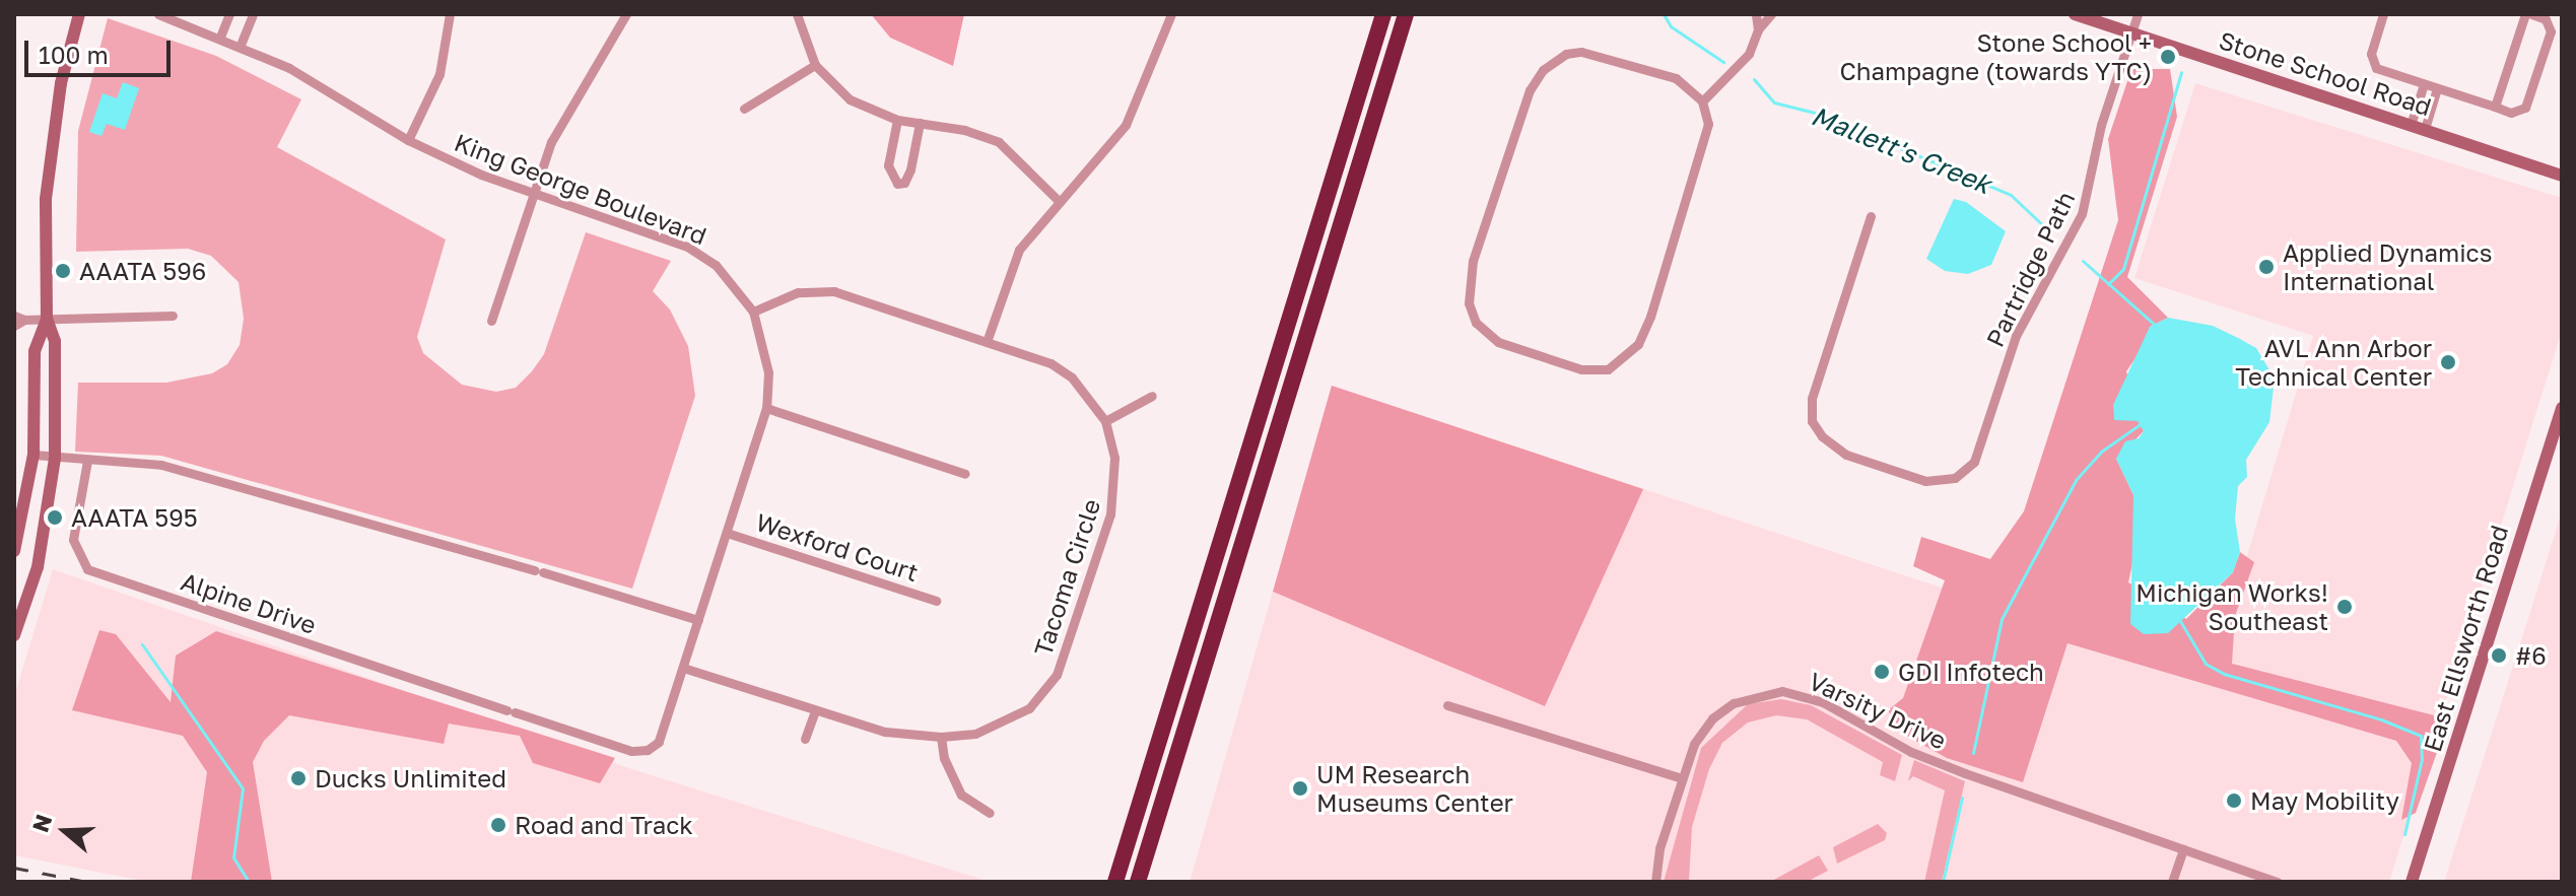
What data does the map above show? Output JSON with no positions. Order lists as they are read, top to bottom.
{
  "streets": {
    "main road": ["Stone School Road", "East Ellsworth Road"],
    "street": [
      "King George Boulevard",
      "Partridge Path",
      "Wexford Court",
      "Tacoma Circle",
      "Alpine Drive",
      "Varsity Drive"
    ]
  },
  "crossings": [
    ["Stone School Road", "Partridge Path"],
    ["King George Boulevard", "Wexford Court"],
    ["King George Boulevard", "Tacoma Circle"],
    ["King George Boulevard", "Alpine Drive"]
  ],
  "water": ["Mallett's Creek"],
  "places": [
    "Stone School + Champagne (towards YTC)",
    "Applied Dynamics International",
    "AAATA 596",
    "AVL Ann Arbor Technical Center",
    "AAATA 595",
    "Michigan Works! Southeast",
    "#6",
    "GDI Infotech",
    "Ducks Unlimited",
    "UM Research Museums Center",
    "May Mobility",
    "Road and Track"
  ],
  "scale_bar": "100 m",
  "north": "left"
}
